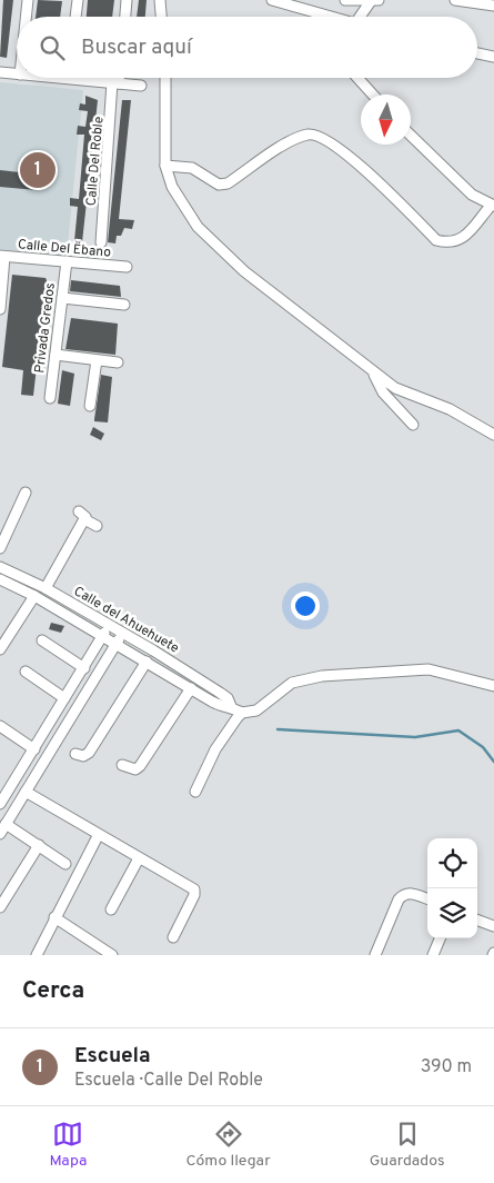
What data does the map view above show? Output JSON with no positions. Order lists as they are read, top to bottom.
{
  "streets": {
    "street": [
      "Calle Del Roble",
      "Calle Del Ëbano",
      "Privada Gredos",
      "Calle del Ahuehuete"
    ]
  },
  "crossings": [
    ["Calle Del Ëbano", "Privada Gredos"]
  ],
  "north": "bottom",
  "page": {
    "search": "Buscar aquí",
    "pins": "1",
    "heading": "Cerca",
    "list": [
      {
        "mark": "1",
        "name": "Escuela",
        "note": "Escuela · Calle Del Roble",
        "value": "390 m"
      }
    ],
    "nav": ["Mapa", "Cómo llegar", "Guardados"]
  }
}
